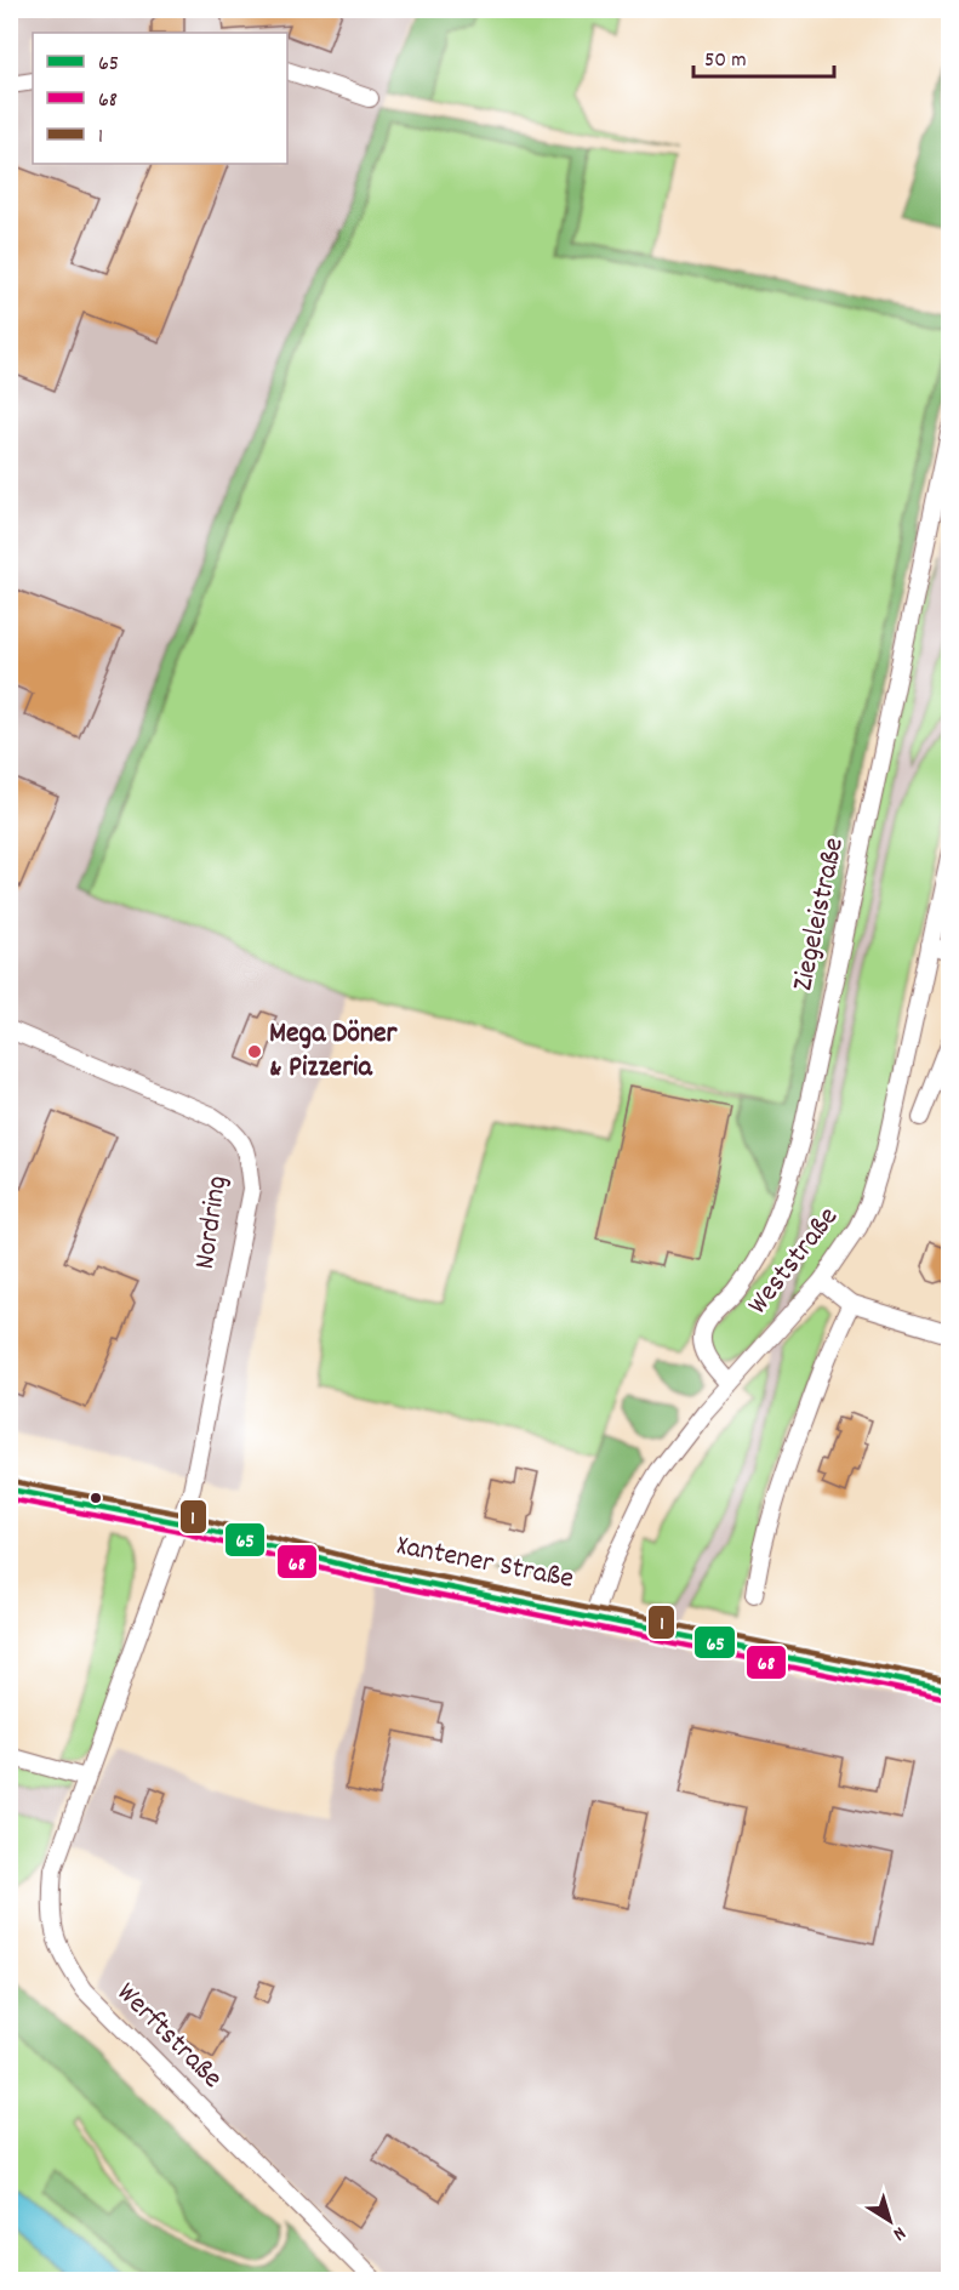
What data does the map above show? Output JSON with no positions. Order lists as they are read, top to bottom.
{
  "streets": {
    "main road": ["Xantener Straße"],
    "street": [
      "Ziegeleistraße",
      "Nordring",
      "Weststraße",
      "Werftstraße"
    ]
  },
  "crossings": [
    ["Ziegeleistraße", "Weststraße"],
    ["Nordring", "Xantener Straße"],
    ["Nordring", "Werftstraße"],
    ["Weststraße", "Xantener Straße"],
    ["Xantener Straße", "Werftstraße"]
  ],
  "places": ["Mega Döner & Pizzeria"],
  "lines": ["transit line 1", "transit line 65", "transit line 68"],
  "legend": ["65", "68", "1"],
  "scale_bar": "50 m",
  "north": "bottom right"
}
